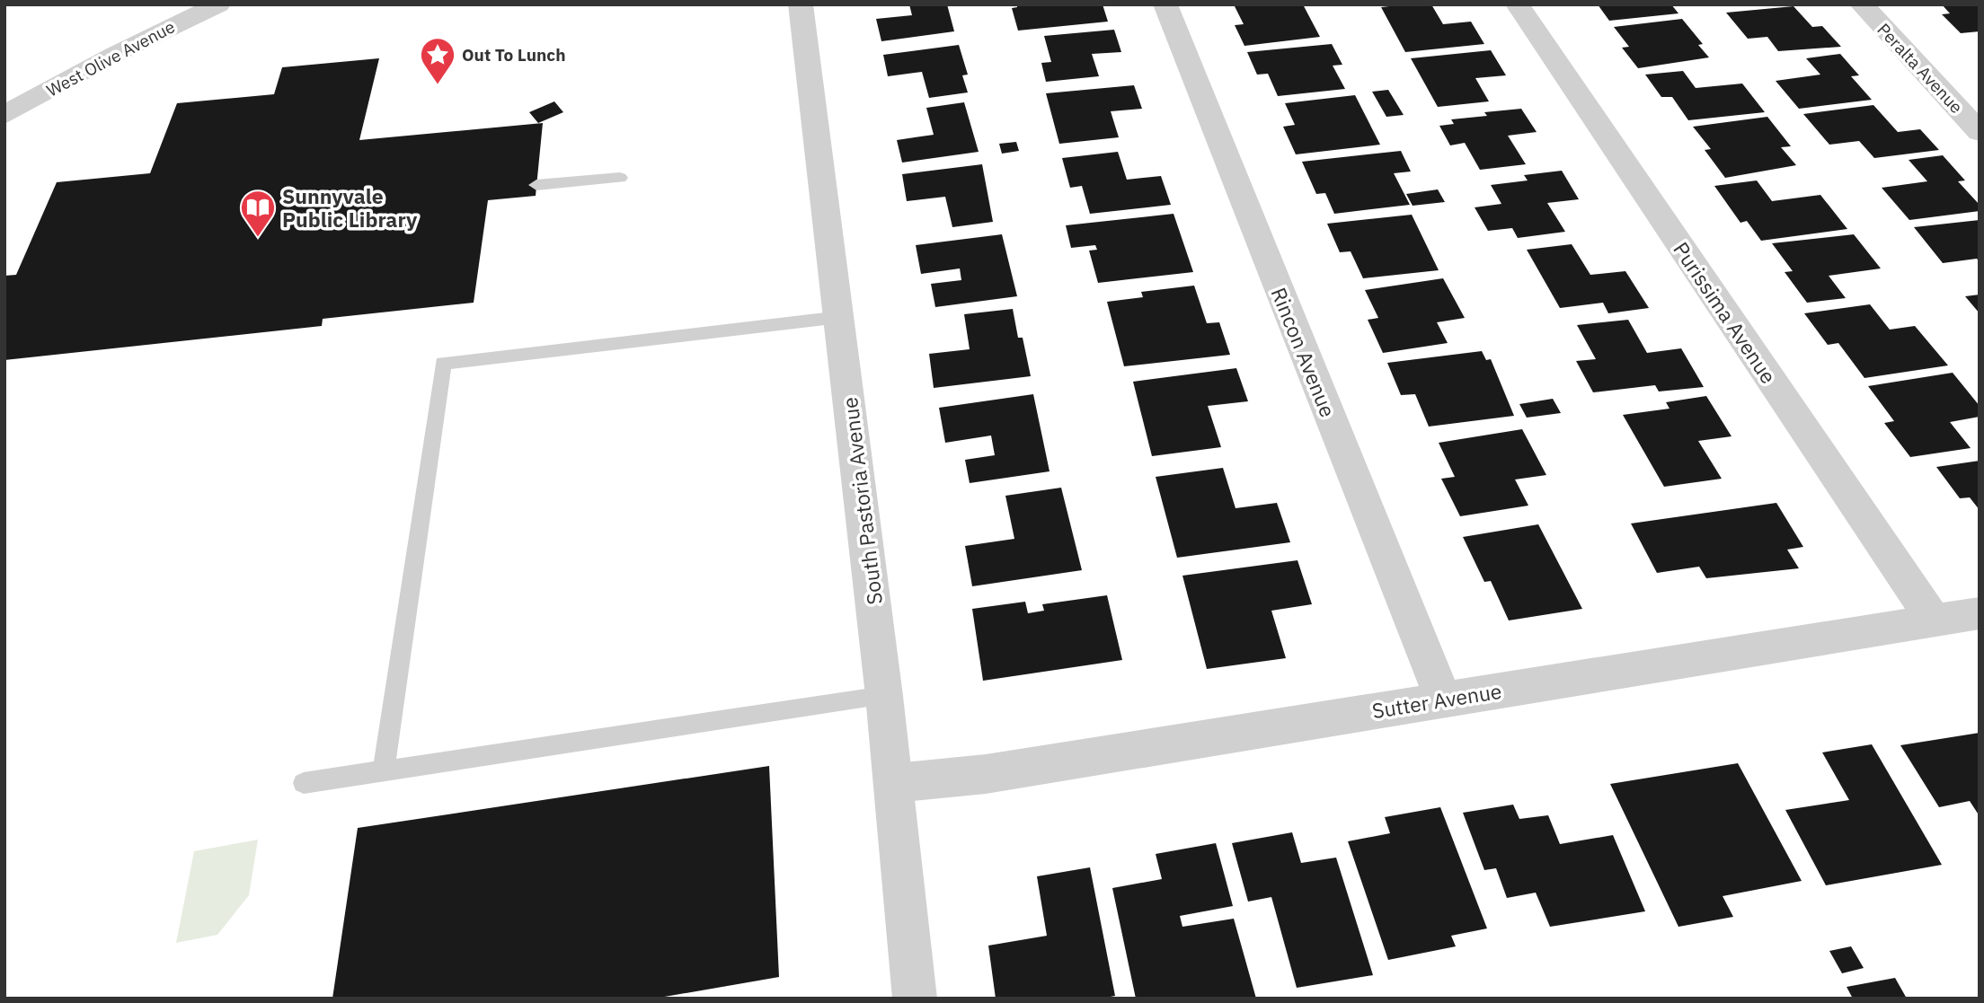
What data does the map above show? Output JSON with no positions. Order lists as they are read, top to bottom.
{
  "streets": {
    "street": [
      "West Olive Avenue",
      "Peralta Avenue",
      "Purissima Avenue",
      "Rincon Avenue",
      "South Pastoria Avenue",
      "Sutter Avenue"
    ]
  },
  "crossings": [
    ["Purissima Avenue", "Sutter Avenue"],
    ["Rincon Avenue", "Sutter Avenue"],
    ["South Pastoria Avenue", "Sutter Avenue"]
  ],
  "places": {
    "place": ["Out To Lunch"],
    "library": ["Sunnyvale Public Library"]
  }
}
